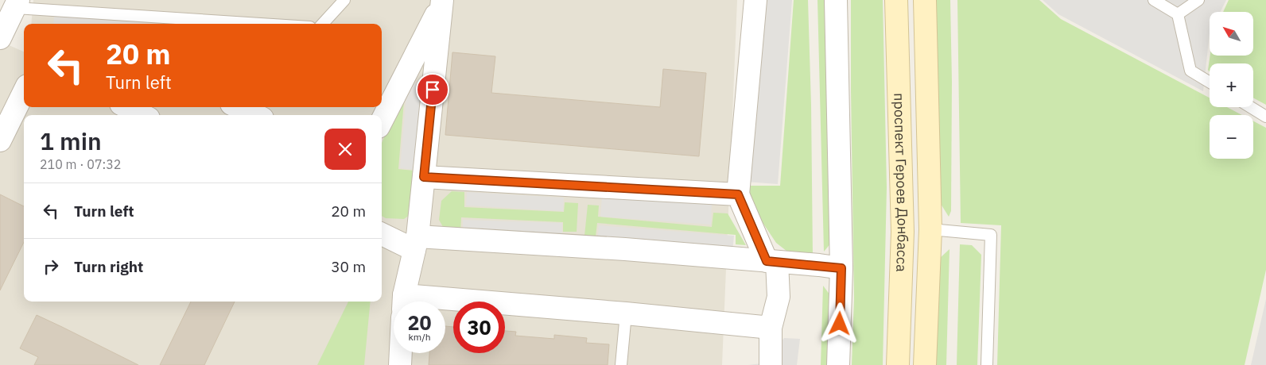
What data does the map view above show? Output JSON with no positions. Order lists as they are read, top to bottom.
{
  "streets": {
    "street": ["проспект Героев Донбасса"]
  },
  "north": "top left",
  "page": {
    "map_buttons": ["+", "−"],
    "turn": ["20 m", "Turn left"],
    "heading": ["1 min", "210 m · 07:32"],
    "list": [
      {
        "name": "Turn left",
        "value": "20 m"
      },
      {
        "name": "Turn right",
        "value": "30 m"
      }
    ],
    "speed": "20 km/h",
    "limit": "30"
  }
}
